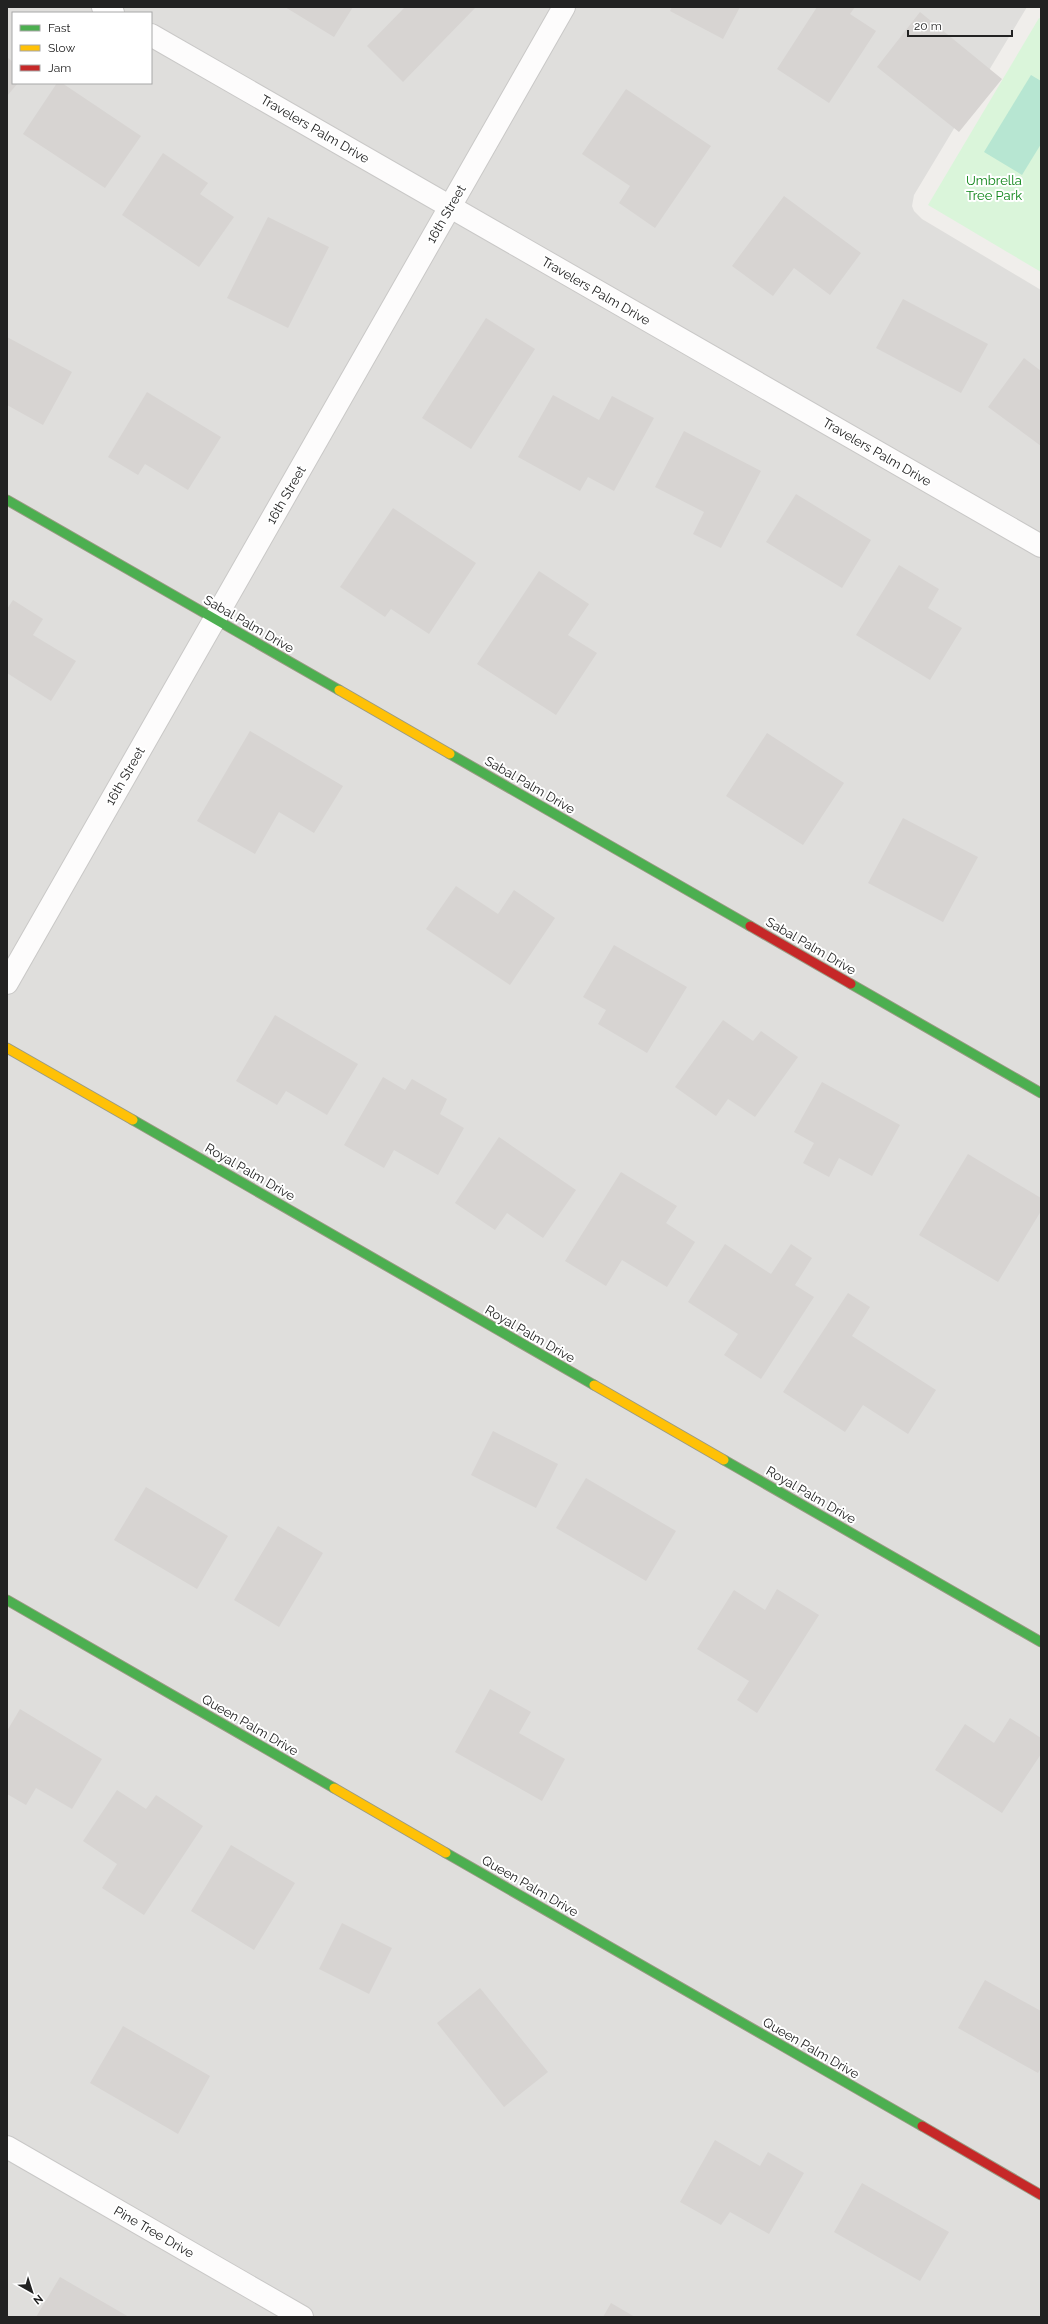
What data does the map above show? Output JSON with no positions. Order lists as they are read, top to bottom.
{
  "streets": {
    "street": [
      "Travelers Palm Drive",
      "16th Street",
      "Sabal Palm Drive",
      "Royal Palm Drive",
      "Queen Palm Drive",
      "Pine Tree Drive"
    ]
  },
  "crossings": [
    ["Travelers Palm Drive", "16th Street"],
    ["16th Street", "Sabal Palm Drive"]
  ],
  "parks": ["Umbrella Tree Park"],
  "legend": ["Fast", "Slow", "Jam"],
  "scale_bar": "20 m",
  "north": "bottom right"
}
